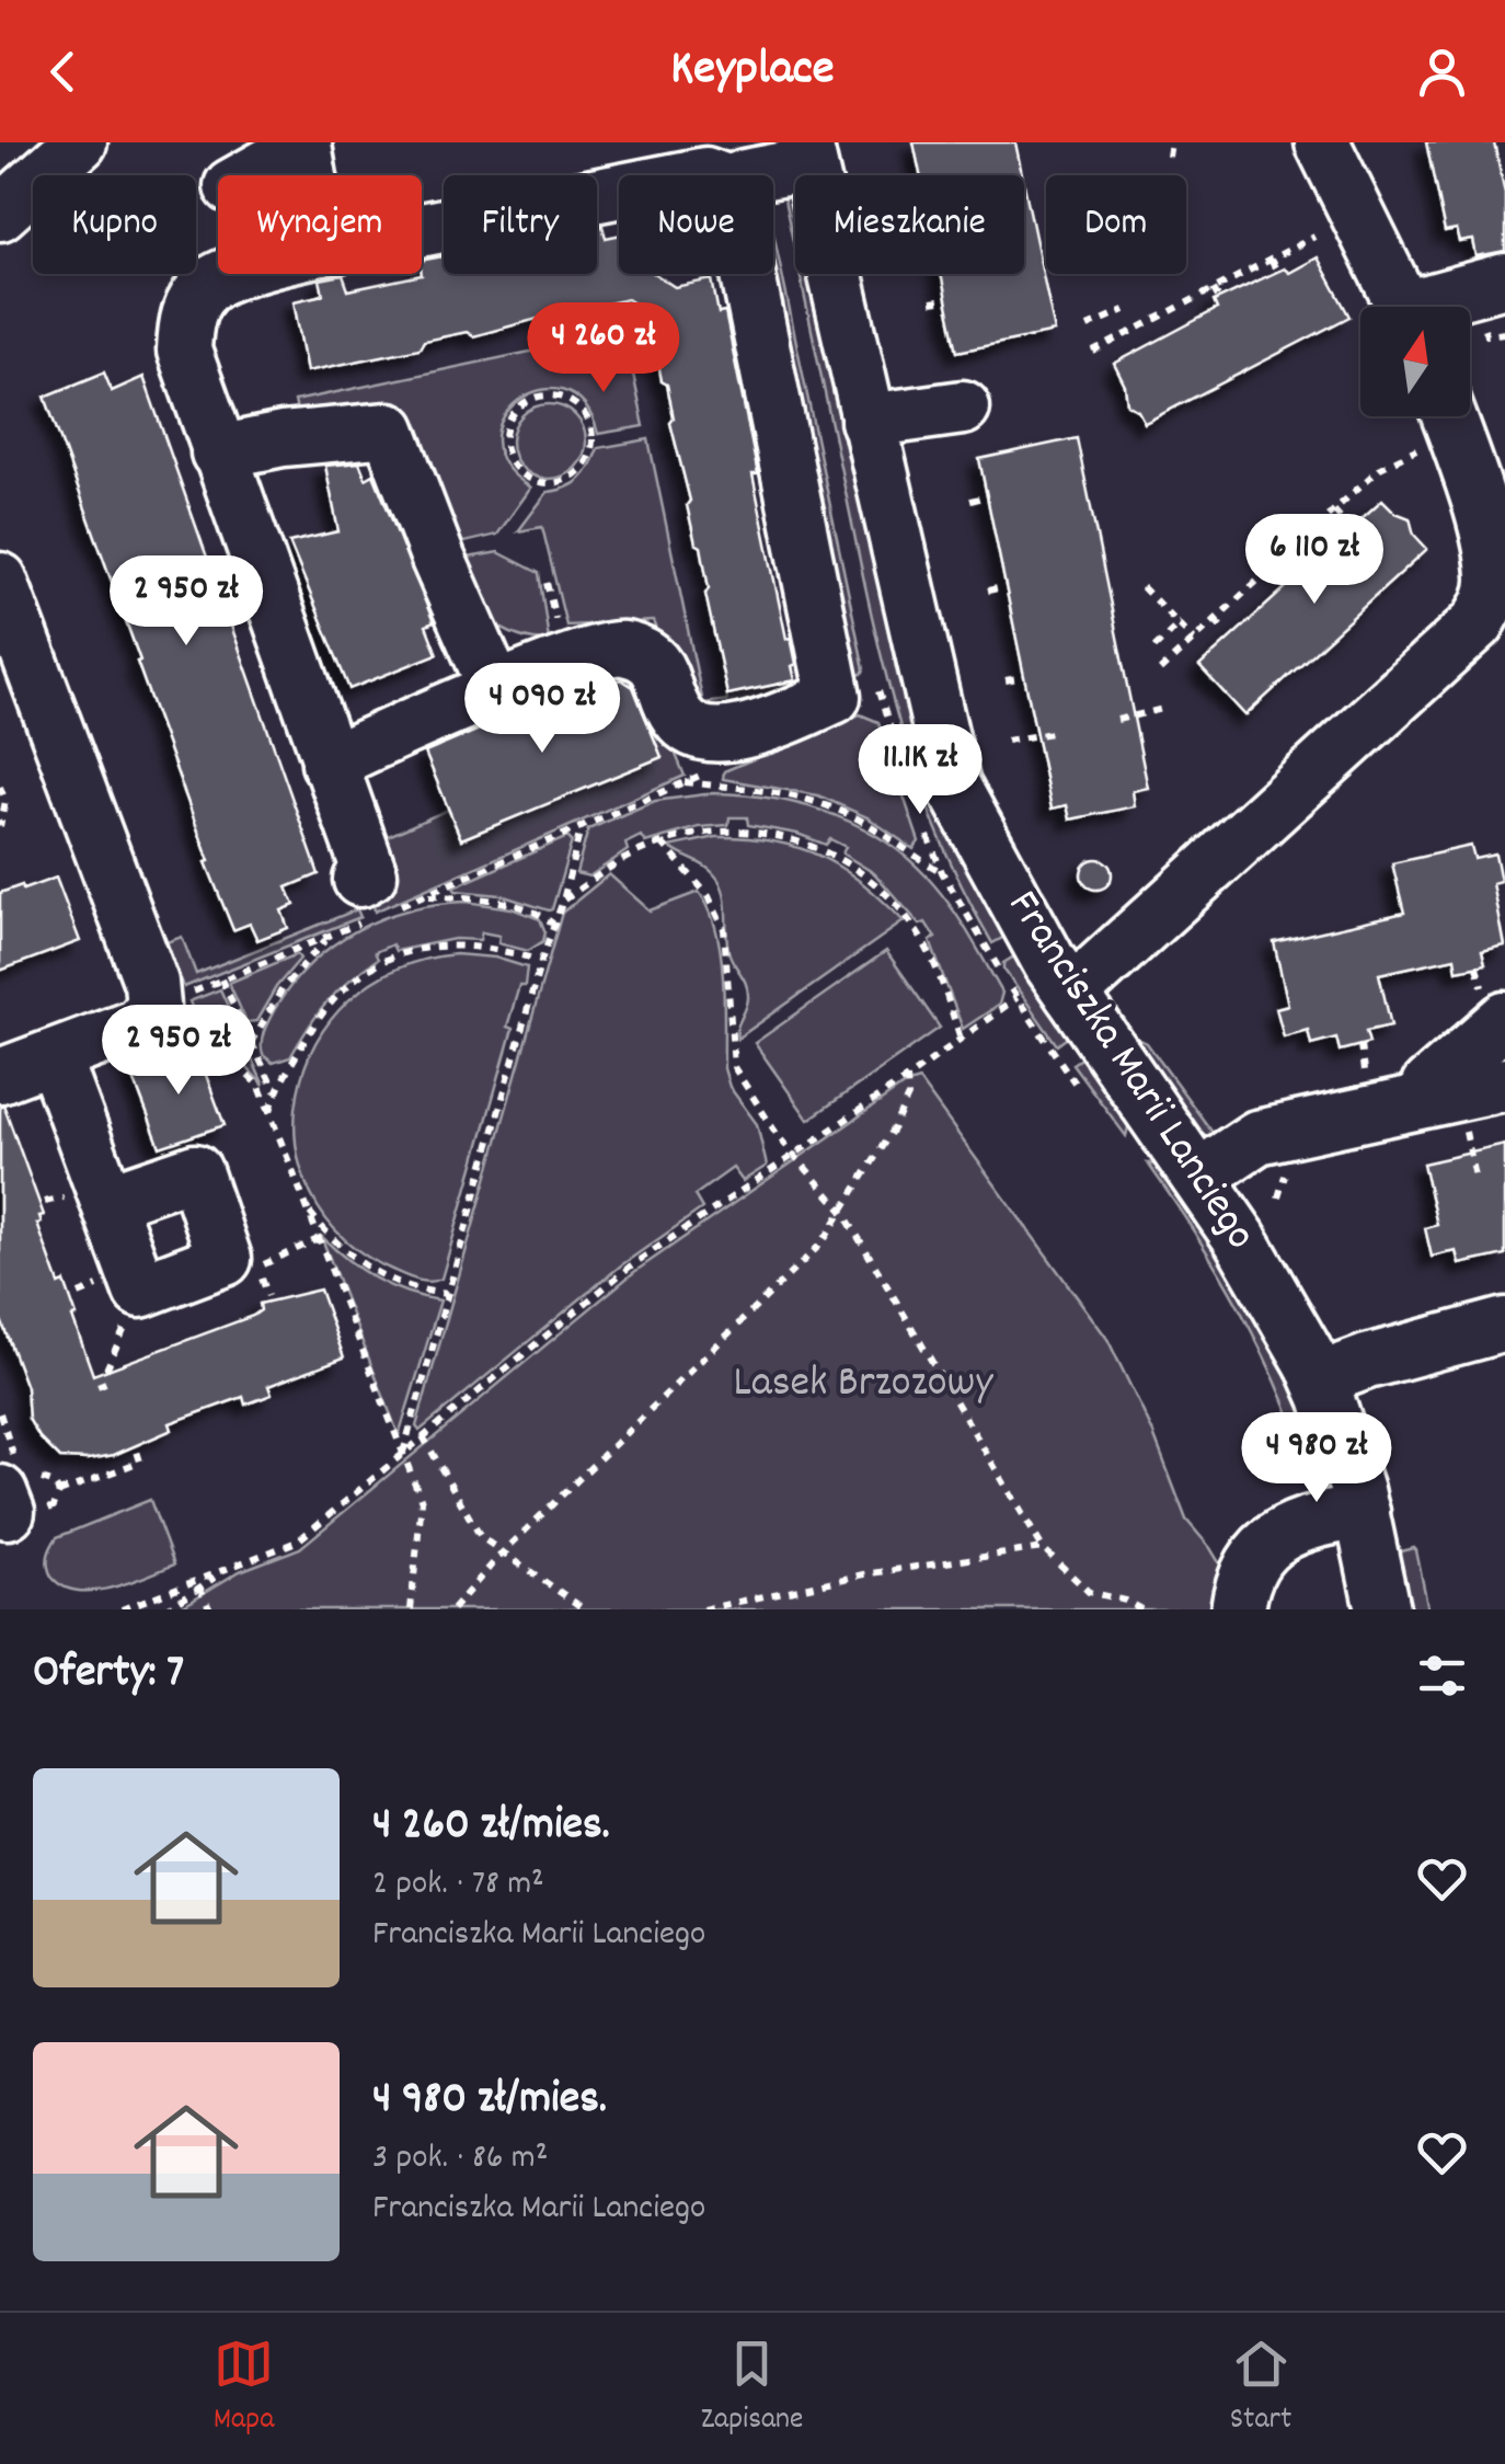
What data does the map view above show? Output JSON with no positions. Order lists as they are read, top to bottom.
{
  "streets": {
    "street": ["Franciszka Marii Lanciego"]
  },
  "parks": ["Lasek Brzozowy"],
  "north": "top",
  "page": {
    "header": "Keyplace",
    "chip": [
      "Kupno",
      "Wynajem",
      "Filtry",
      "Nowe",
      "Mieszkanie",
      "Dom"
    ],
    "price": [
      "4 260 zł",
      "6 110 zł",
      "2 950 zł",
      "4 090 zł",
      "11.1K zł",
      "2 950 zł",
      "4 980 zł"
    ],
    "heading": "Oferty: 7",
    "list": [
      {
        "name": "4 260 zł/mies.",
        "note": "2 pok. · 78 m² · Franciszka Marii Lanciego"
      },
      {
        "name": "4 980 zł/mies.",
        "note": "3 pok. · 86 m² · Franciszka Marii Lanciego"
      }
    ],
    "tabs": ["Mapa", "Zapisane", "Start"]
  }
}
